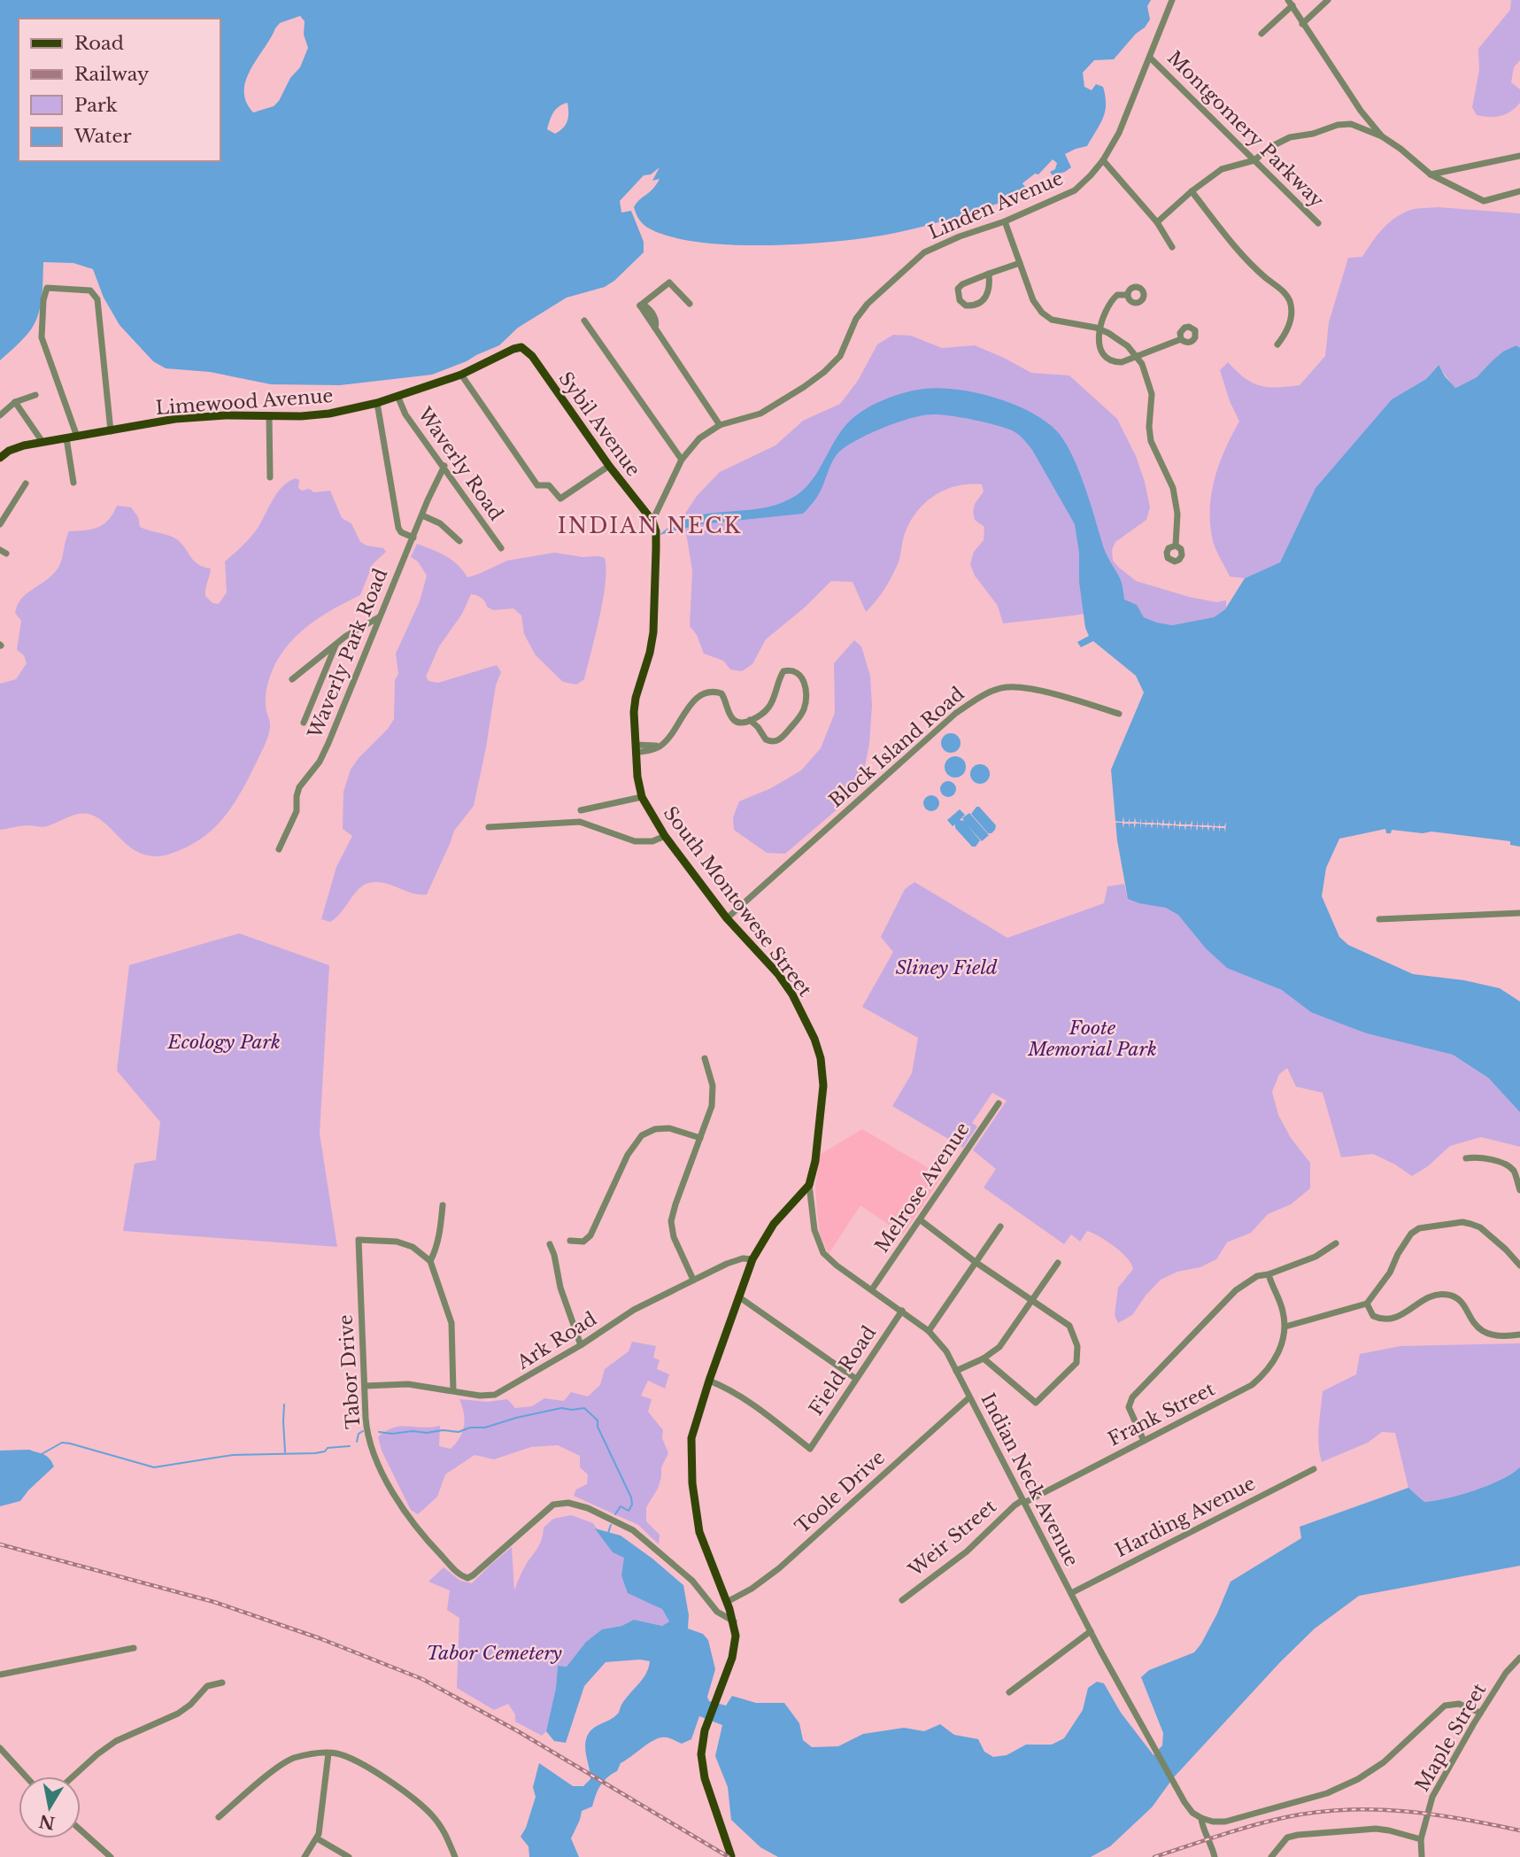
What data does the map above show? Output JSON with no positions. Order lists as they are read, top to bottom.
{
  "streets": {
    "main road": ["Limewood Avenue", "Sybil Avenue", "South Montowese Street"],
    "street": [
      "Montgomery Parkway",
      "Linden Avenue",
      "Waverly Road",
      "Waverly Park Road",
      "Block Island Road",
      "Melrose Avenue",
      "Ark Road",
      "Field Road",
      "Tabor Drive",
      "Frank Street",
      "Indian Neck Avenue",
      "Toole Drive",
      "Harding Avenue",
      "Weir Street",
      "Maple Street"
    ]
  },
  "crossings": [
    ["Montgomery Parkway", "Linden Avenue"],
    ["Linden Avenue", "Sybil Avenue"],
    ["Linden Avenue", "South Montowese Street"],
    ["Limewood Avenue", "Sybil Avenue"],
    ["Limewood Avenue", "Waverly Road"],
    ["Sybil Avenue", "South Montowese Street"],
    ["Waverly Road", "Waverly Park Road"],
    ["Block Island Road", "South Montowese Street"],
    ["South Montowese Street", "Indian Neck Avenue"],
    ["Melrose Avenue", "Indian Neck Avenue"],
    ["Ark Road", "Tabor Drive"],
    ["Field Road", "Indian Neck Avenue"],
    ["Frank Street", "Indian Neck Avenue"],
    ["Frank Street", "Weir Street"],
    ["Indian Neck Avenue", "Toole Drive"],
    ["Indian Neck Avenue", "Harding Avenue"],
    ["Indian Neck Avenue", "Weir Street"]
  ],
  "districts": ["INDIAN NECK"],
  "parks": [
    "Sliney Field",
    "Foote Memorial Park",
    "Ecology Park",
    "Tabor Cemetery"
  ],
  "legend": [
    "Road",
    "Railway",
    "Park",
    "Water"
  ],
  "north": "bottom"
}
